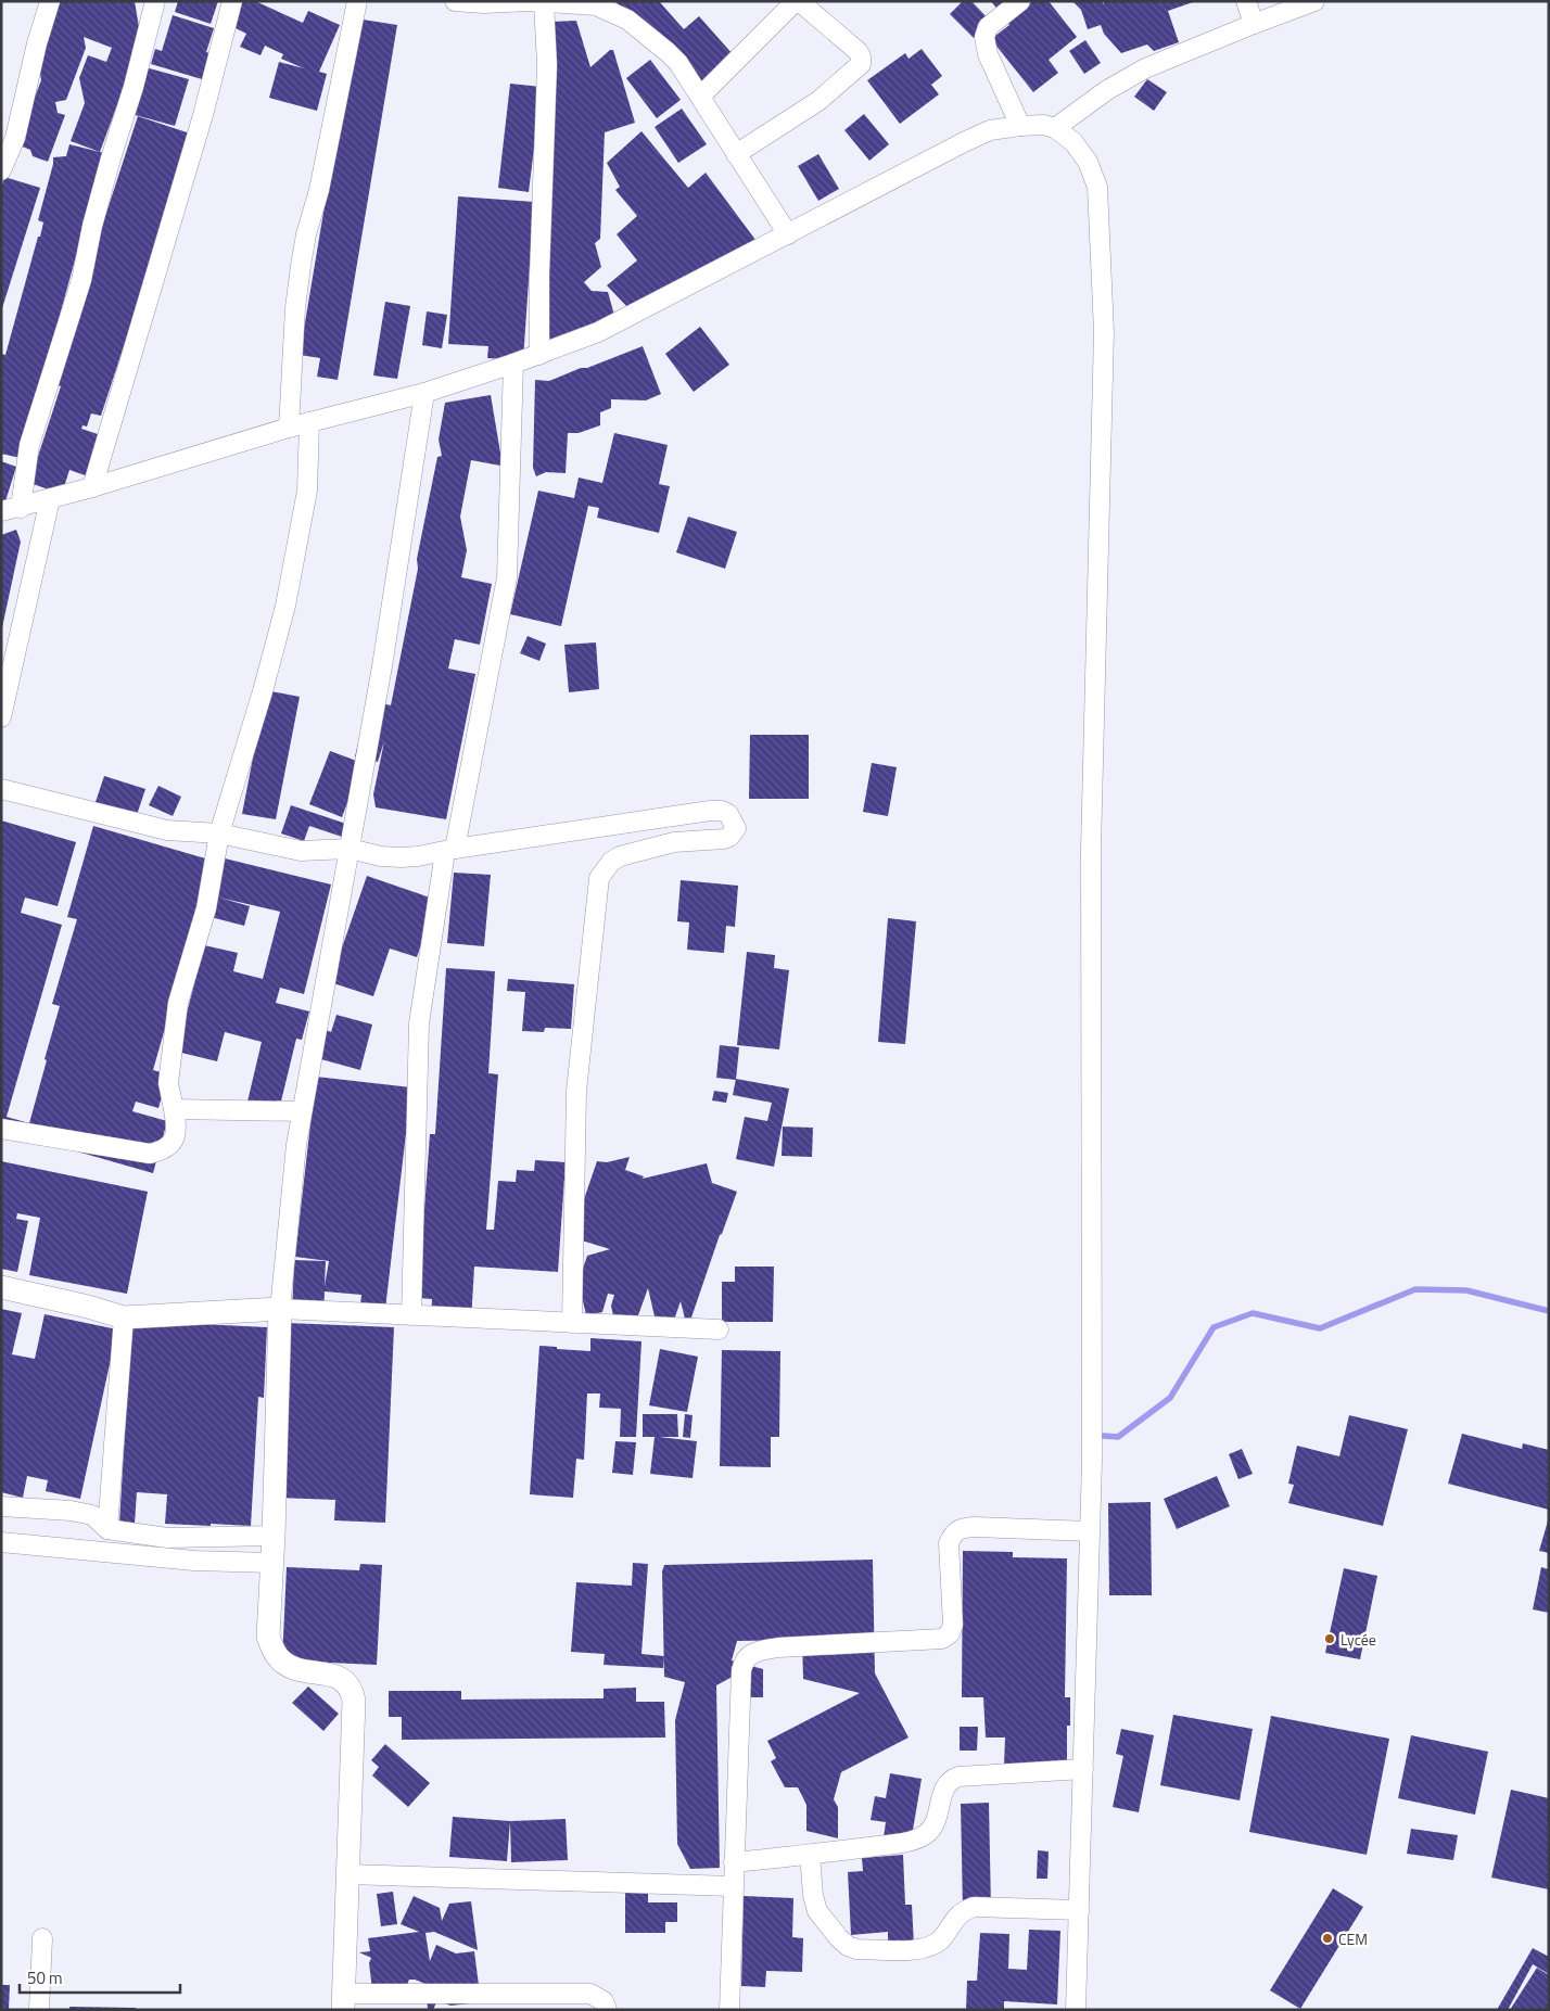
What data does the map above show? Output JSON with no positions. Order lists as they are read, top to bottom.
{
  "places": ["Lycée", "CEM"],
  "scale_bar": "50 m"
}
